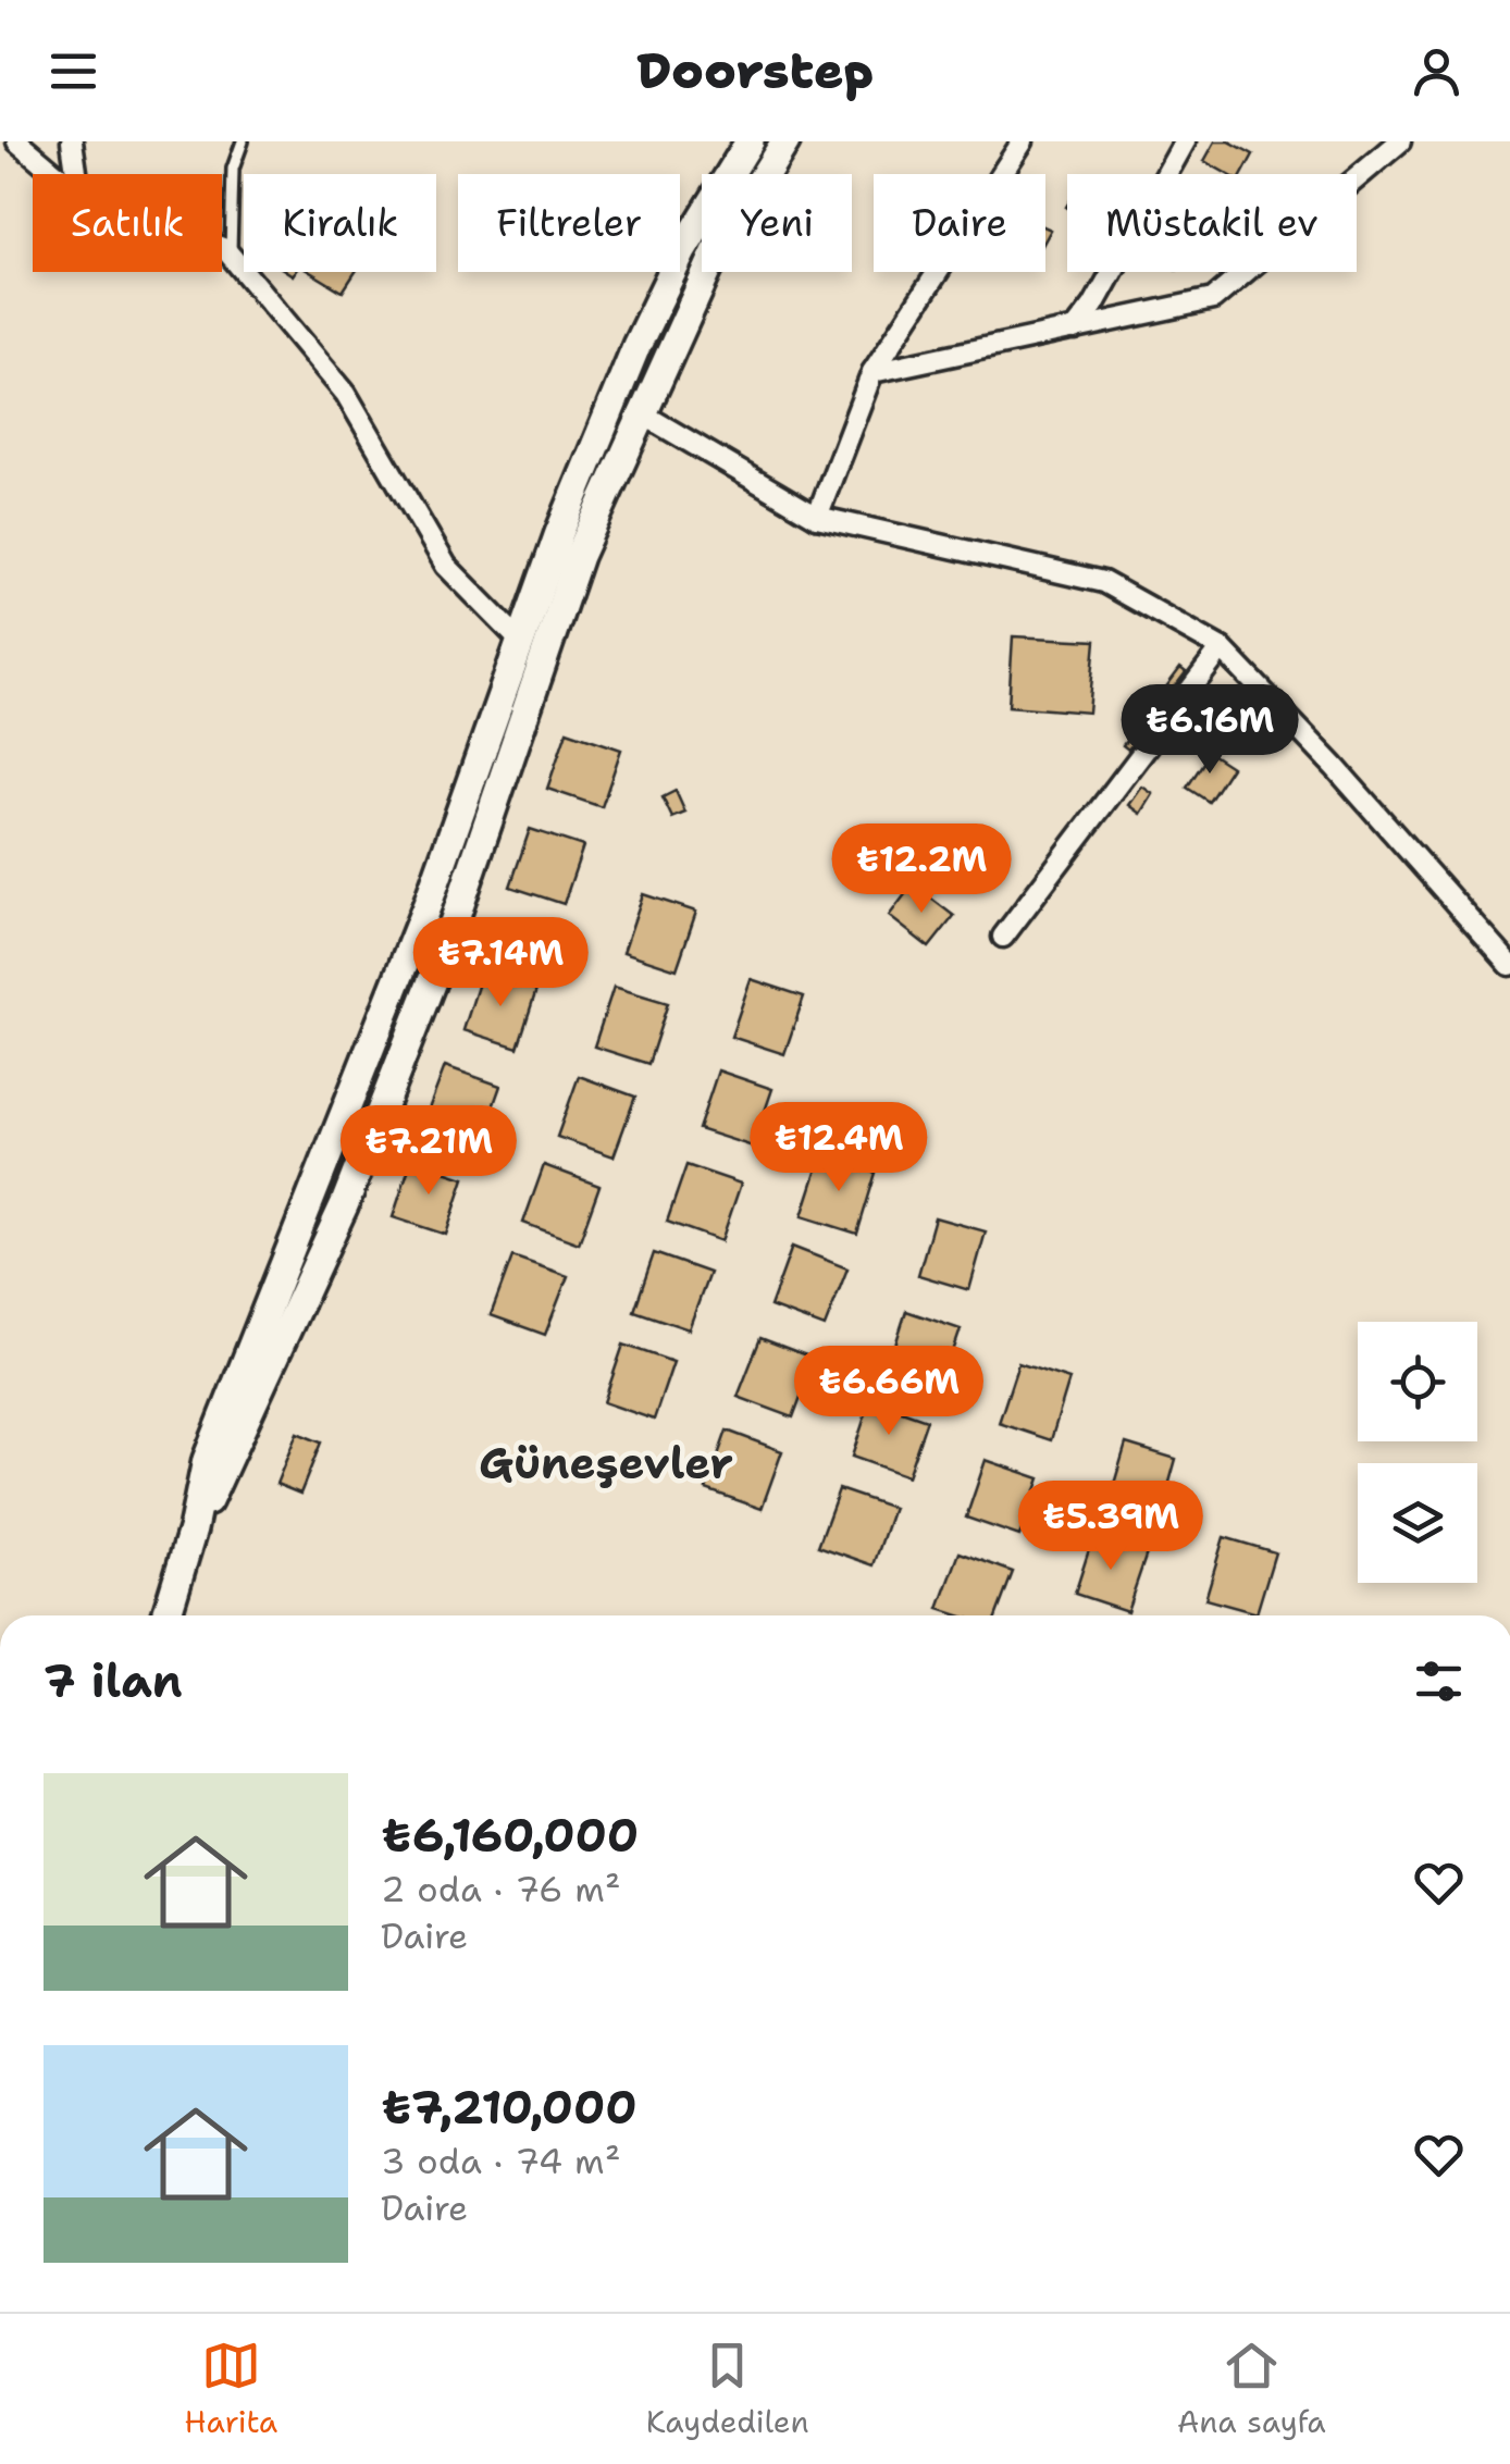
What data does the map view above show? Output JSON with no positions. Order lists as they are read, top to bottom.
{
  "districts": ["Güneşevler"],
  "page": {
    "header": "Doorstep",
    "chip": [
      "Satılık",
      "Kiralık",
      "Filtreler",
      "Yeni",
      "Daire",
      "Müstakil ev"
    ],
    "price": [
      "₺6.16M",
      "₺12.2M",
      "₺7.14M",
      "₺12.4M",
      "₺7.21M",
      "₺6.66M",
      "₺5.39M"
    ],
    "heading": "7 ilan",
    "list": [
      {
        "name": "₺6,160,000",
        "note": "2 oda · 76 m² · Daire"
      },
      {
        "name": "₺7,210,000",
        "note": "3 oda · 74 m² · Daire"
      }
    ],
    "tabs": ["Harita", "Kaydedilen", "Ana sayfa"]
  }
}
